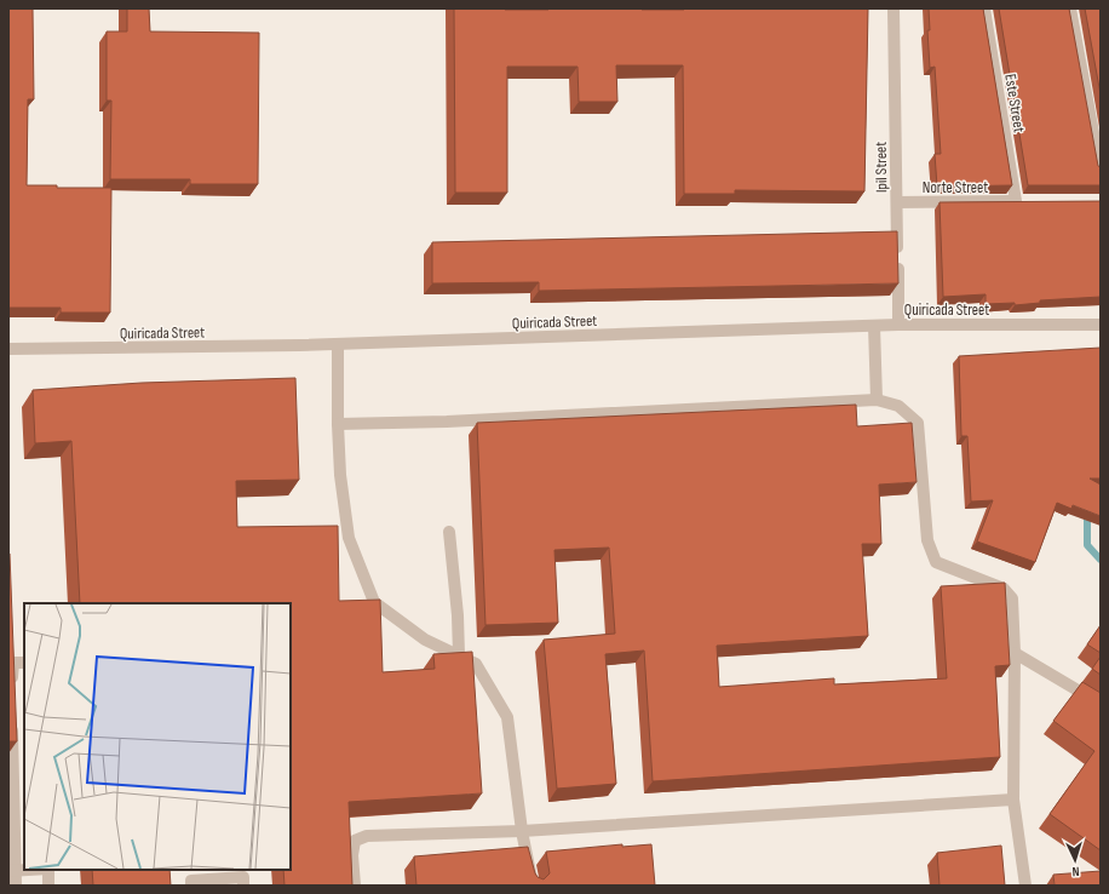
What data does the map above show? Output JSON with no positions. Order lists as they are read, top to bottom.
{
  "streets": {
    "street": [
      "Este Street",
      "Ipil Street",
      "Norte Street",
      "Quiricada Street"
    ]
  },
  "crossings": [
    ["Este Street", "Norte Street"],
    ["Ipil Street", "Norte Street"],
    ["Ipil Street", "Quiricada Street"]
  ],
  "north": "bottom"
}
